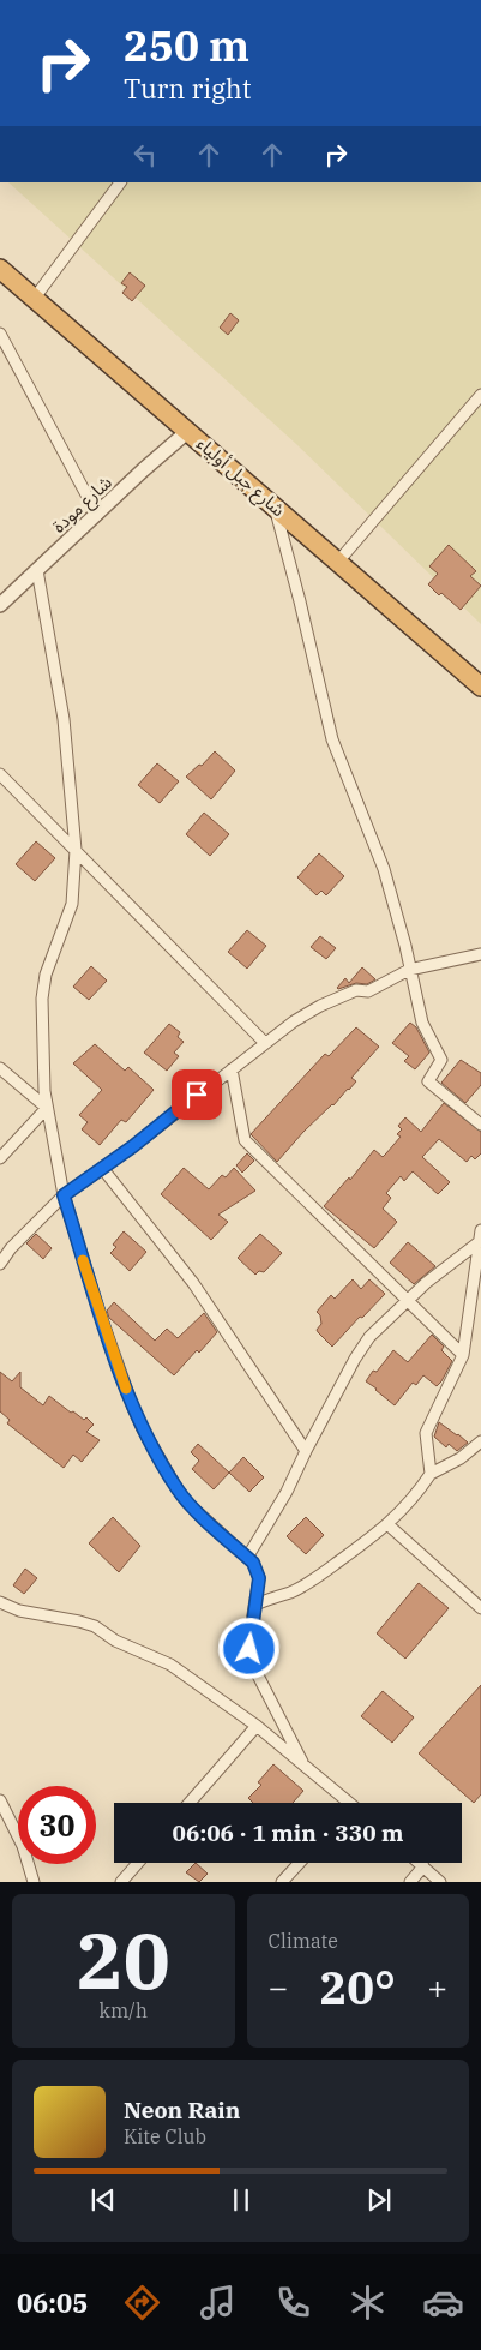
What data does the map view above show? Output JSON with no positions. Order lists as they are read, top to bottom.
{
  "streets": {
    "highway": ["شارع جبل أولياء"],
    "street": ["شارع مودة"]
  },
  "crossings": [
    ["شارع جبل أولياء", "شارع مودة"]
  ],
  "page": {
    "turn": ["250 m", "Turn right"],
    "limit": "30",
    "trip": "06:06 · 1 min · 330 m",
    "tile": [
      ["20", "km/h"],
      "Climate"
    ],
    "heat": ["−", "20°", "+"],
    "song": ["Neon Rain", "Kite Club"],
    "tabs": "06:05"
  }
}
